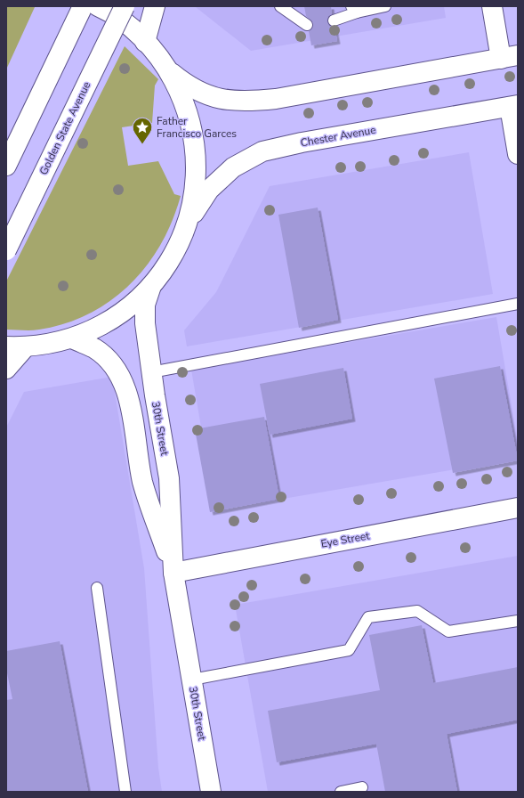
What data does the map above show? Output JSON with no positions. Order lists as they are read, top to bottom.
{
  "streets": {
    "main road": [
      "Golden State Avenue",
      "Chester Avenue",
      "30th Street",
      "Eye Street"
    ]
  },
  "crossings": [
    ["30th Street", "Eye Street"]
  ],
  "places": {
    "place": ["Father Francisco Garces"]
  }
}
